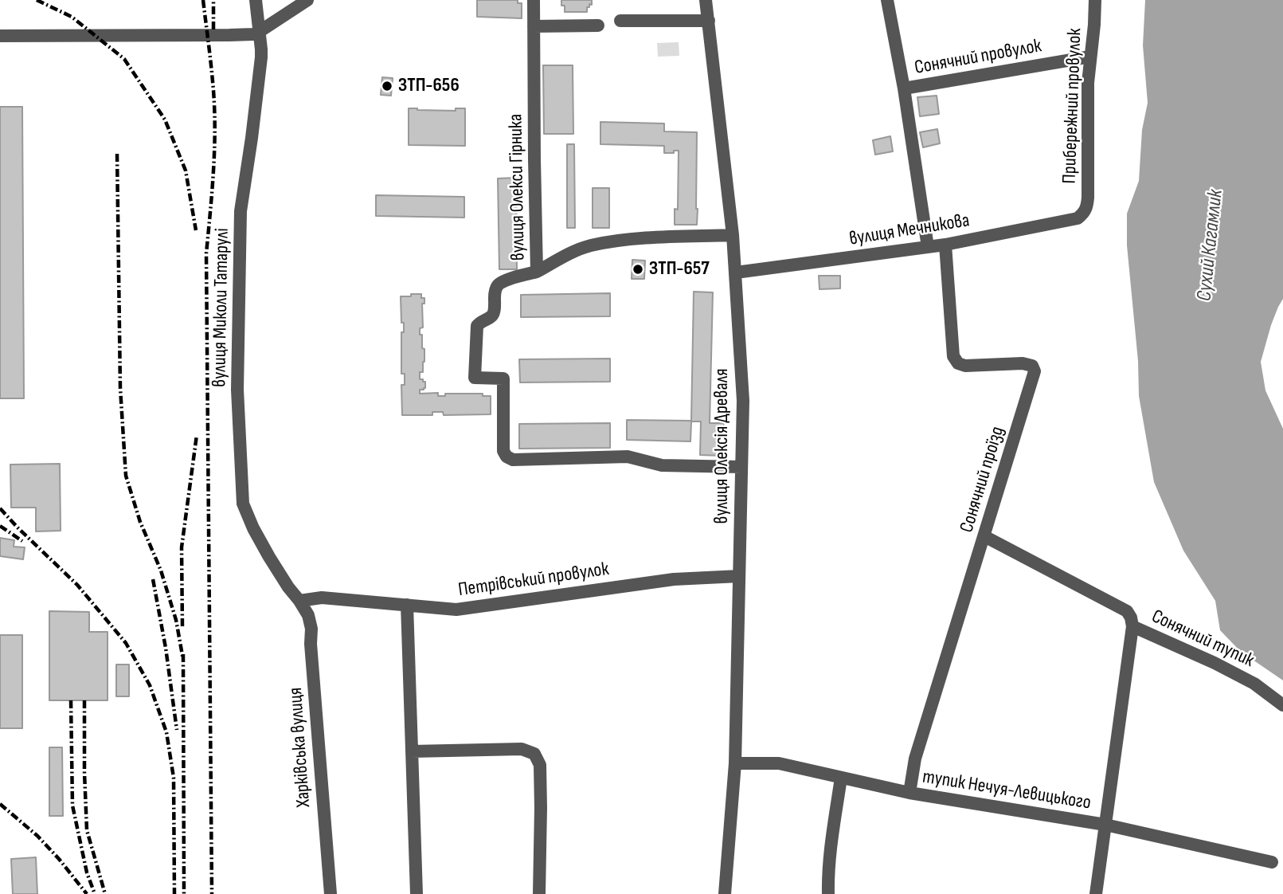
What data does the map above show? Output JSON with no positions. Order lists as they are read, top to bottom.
{
  "streets": {
    "street": [
      "Сонячний провулок",
      "Прибережний провулок",
      "вулиця Олекси Гірника",
      "вулиця Мечникова",
      "вулиця Миколи Татарулі",
      "вулиця Олексія Древаля",
      "Сонячний проїзд",
      "Петрівський провулок",
      "Сонячний тупик",
      "Харківська вулиця",
      "тупик Нечуя-Левицького"
    ]
  },
  "crossings": [
    ["Сонячний провулок", "Прибережний провулок"],
    ["Прибережний провулок", "вулиця Мечникова"],
    ["вулиця Олекси Гірника", "вулиця Олексія Древаля"],
    ["вулиця Мечникова", "вулиця Олексія Древаля"],
    ["вулиця Мечникова", "Сонячний проїзд"],
    ["вулиця Миколи Татарулі", "Петрівський провулок"],
    ["вулиця Миколи Татарулі", "Харківська вулиця"],
    ["вулиця Олексія Древаля", "Петрівський провулок"],
    ["вулиця Олексія Древаля", "тупик Нечуя-Левицького"],
    ["Сонячний проїзд", "тупик Нечуя-Левицького"],
    ["Петрівський провулок", "Харківська вулиця"]
  ],
  "water": ["Сухий Кагамлик"],
  "places": ["ЗТП-656", "ЗТП-657"]
}
